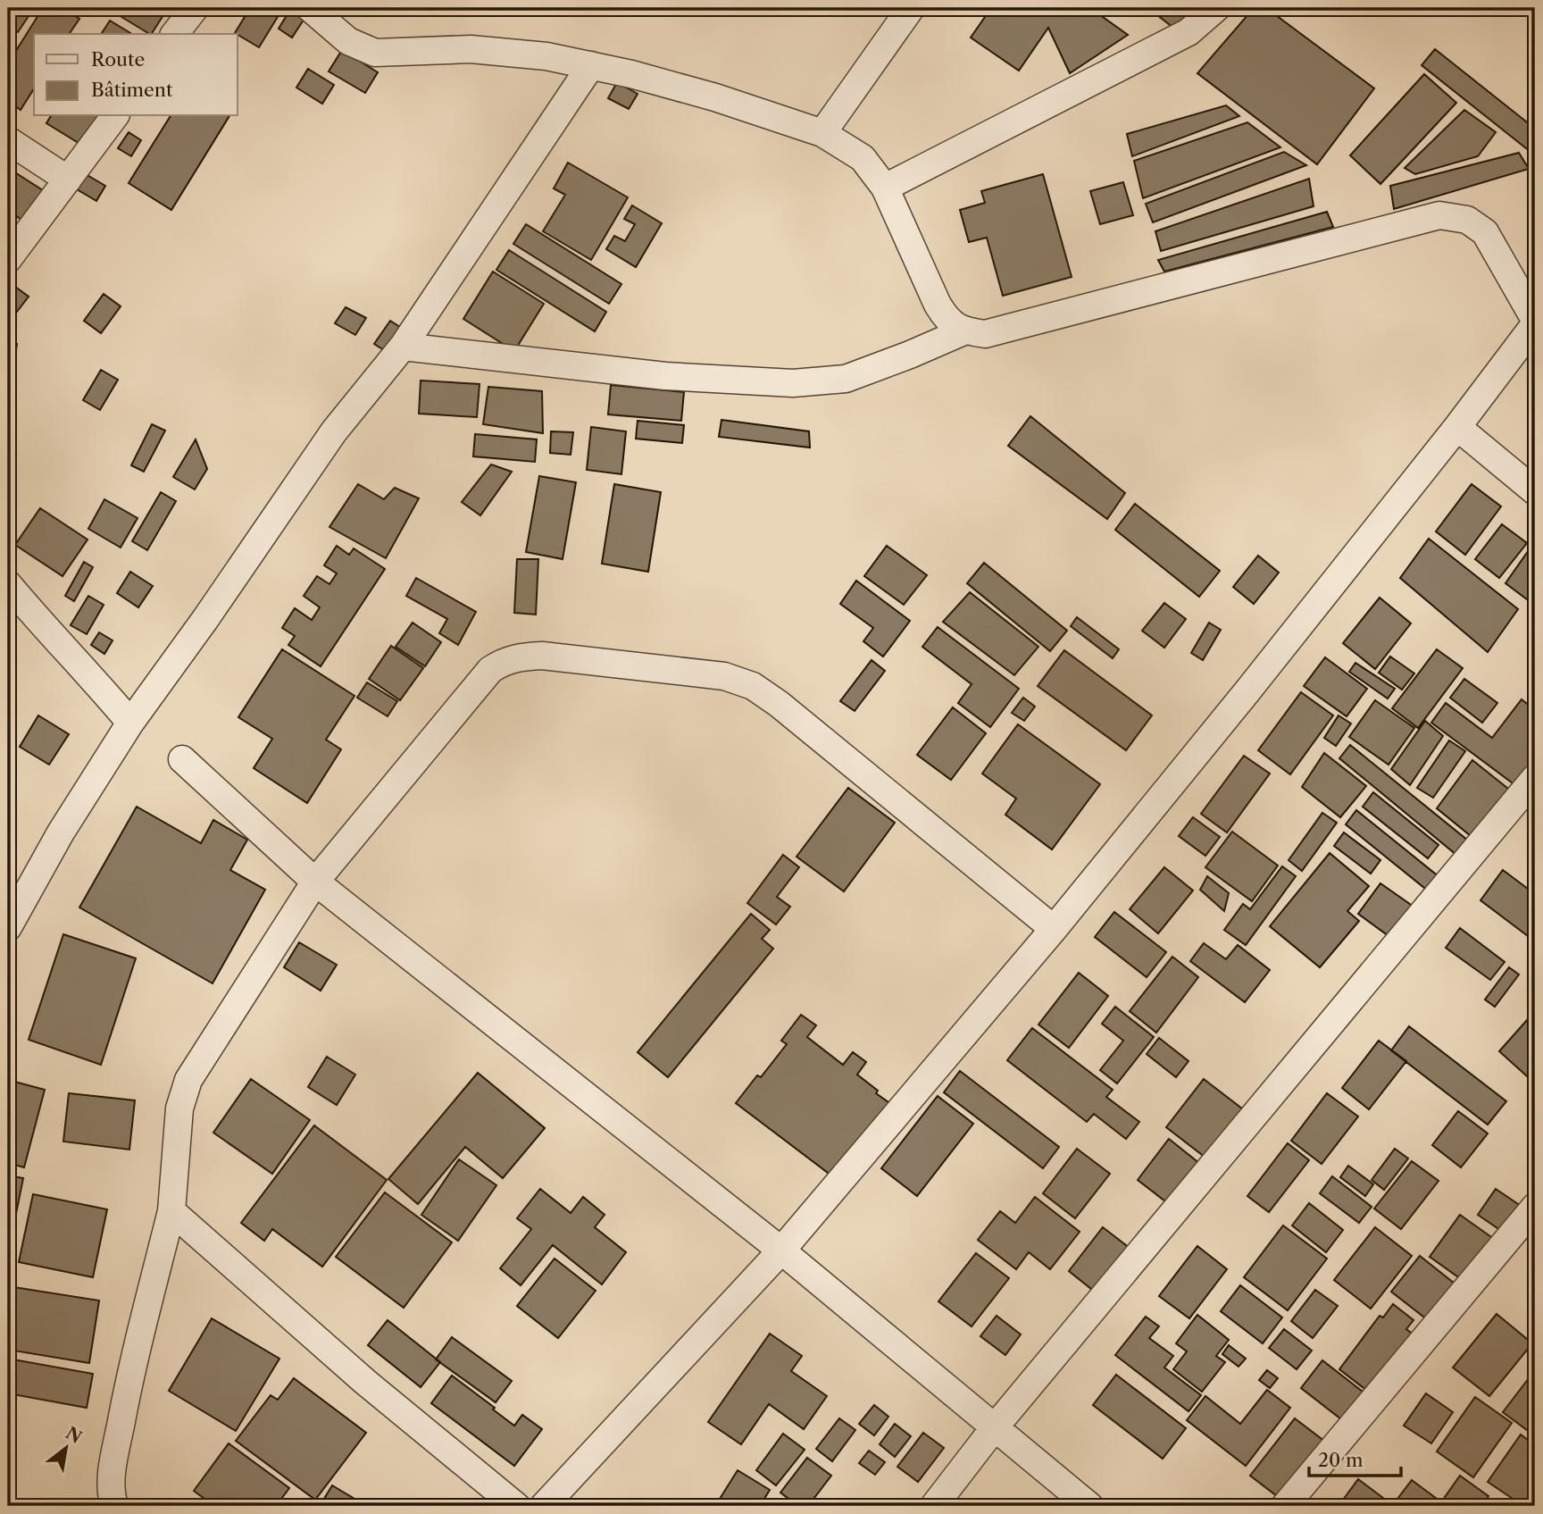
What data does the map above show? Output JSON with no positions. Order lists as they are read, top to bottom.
{
  "legend": ["Route", "Bâtiment"],
  "scale_bar": "20 m",
  "north": "top right"
}
